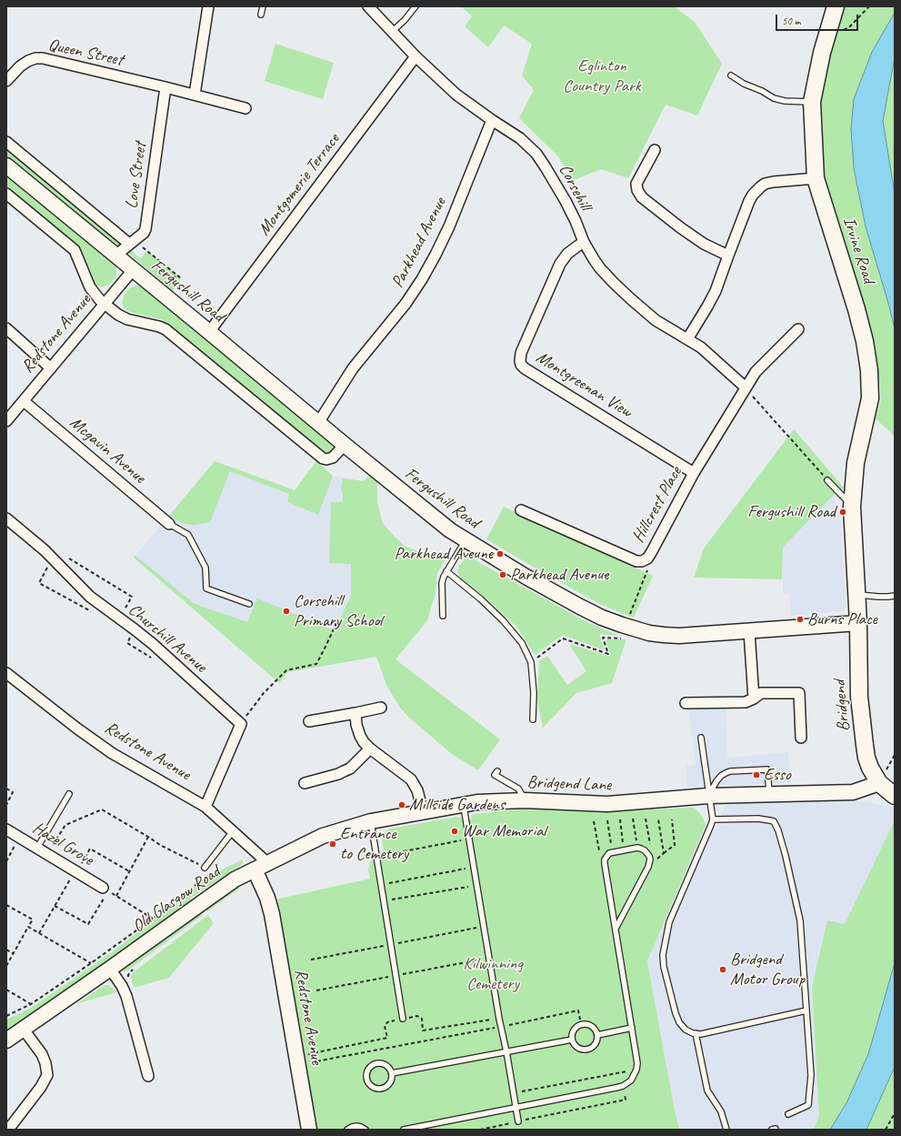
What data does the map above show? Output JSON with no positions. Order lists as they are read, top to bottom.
{
  "streets": {
    "main road": [
      "Irvine Road",
      "Fergushill Road",
      "Redstone Avenue",
      "Bridgend",
      "Bridgend Lane",
      "Old Glasgow Road"
    ],
    "street": [
      "Queen Street",
      "Love Street",
      "Montgomerie Terrace",
      "Corsehill",
      "Parkhead Avenue",
      "Montgreenan View",
      "Mcgavin Avenue",
      "Hillcrest Place",
      "Churchill Avenue",
      "Hazel Grove"
    ]
  },
  "crossings": [
    ["Queen Street", "Love Street"],
    ["Love Street", "Fergushill Road"],
    ["Montgomerie Terrace", "Corsehill"],
    ["Montgomerie Terrace", "Fergushill Road"],
    ["Corsehill", "Parkhead Avenue"],
    ["Corsehill", "Montgreenan View"],
    ["Corsehill", "Hillcrest Place"],
    ["Parkhead Avenue", "Fergushill Road"],
    ["Irvine Road", "Bridgend"],
    ["Fergushill Road", "Redstone Avenue"],
    ["Fergushill Road", "Bridgend"],
    ["Redstone Avenue", "Mcgavin Avenue"],
    ["Redstone Avenue", "Bridgend Lane"],
    ["Redstone Avenue", "Old Glasgow Road"],
    ["Montgreenan View", "Hillcrest Place"],
    ["Bridgend", "Bridgend Lane"],
    ["Bridgend Lane", "Old Glasgow Road"]
  ],
  "parks": ["Eglinton Country Park", "Kilwinning Cemetery"],
  "places": [
    "Fergushill Road",
    "Parkhead Aveune",
    "Parkhead Avenue",
    "Corsehill Primary School",
    "Burns Place",
    "Esso",
    "Millside Gardens",
    "War Memorial",
    "Entrance to Cemetery",
    "Bridgend Motor Group"
  ],
  "scale_bar": "50 m"
}
